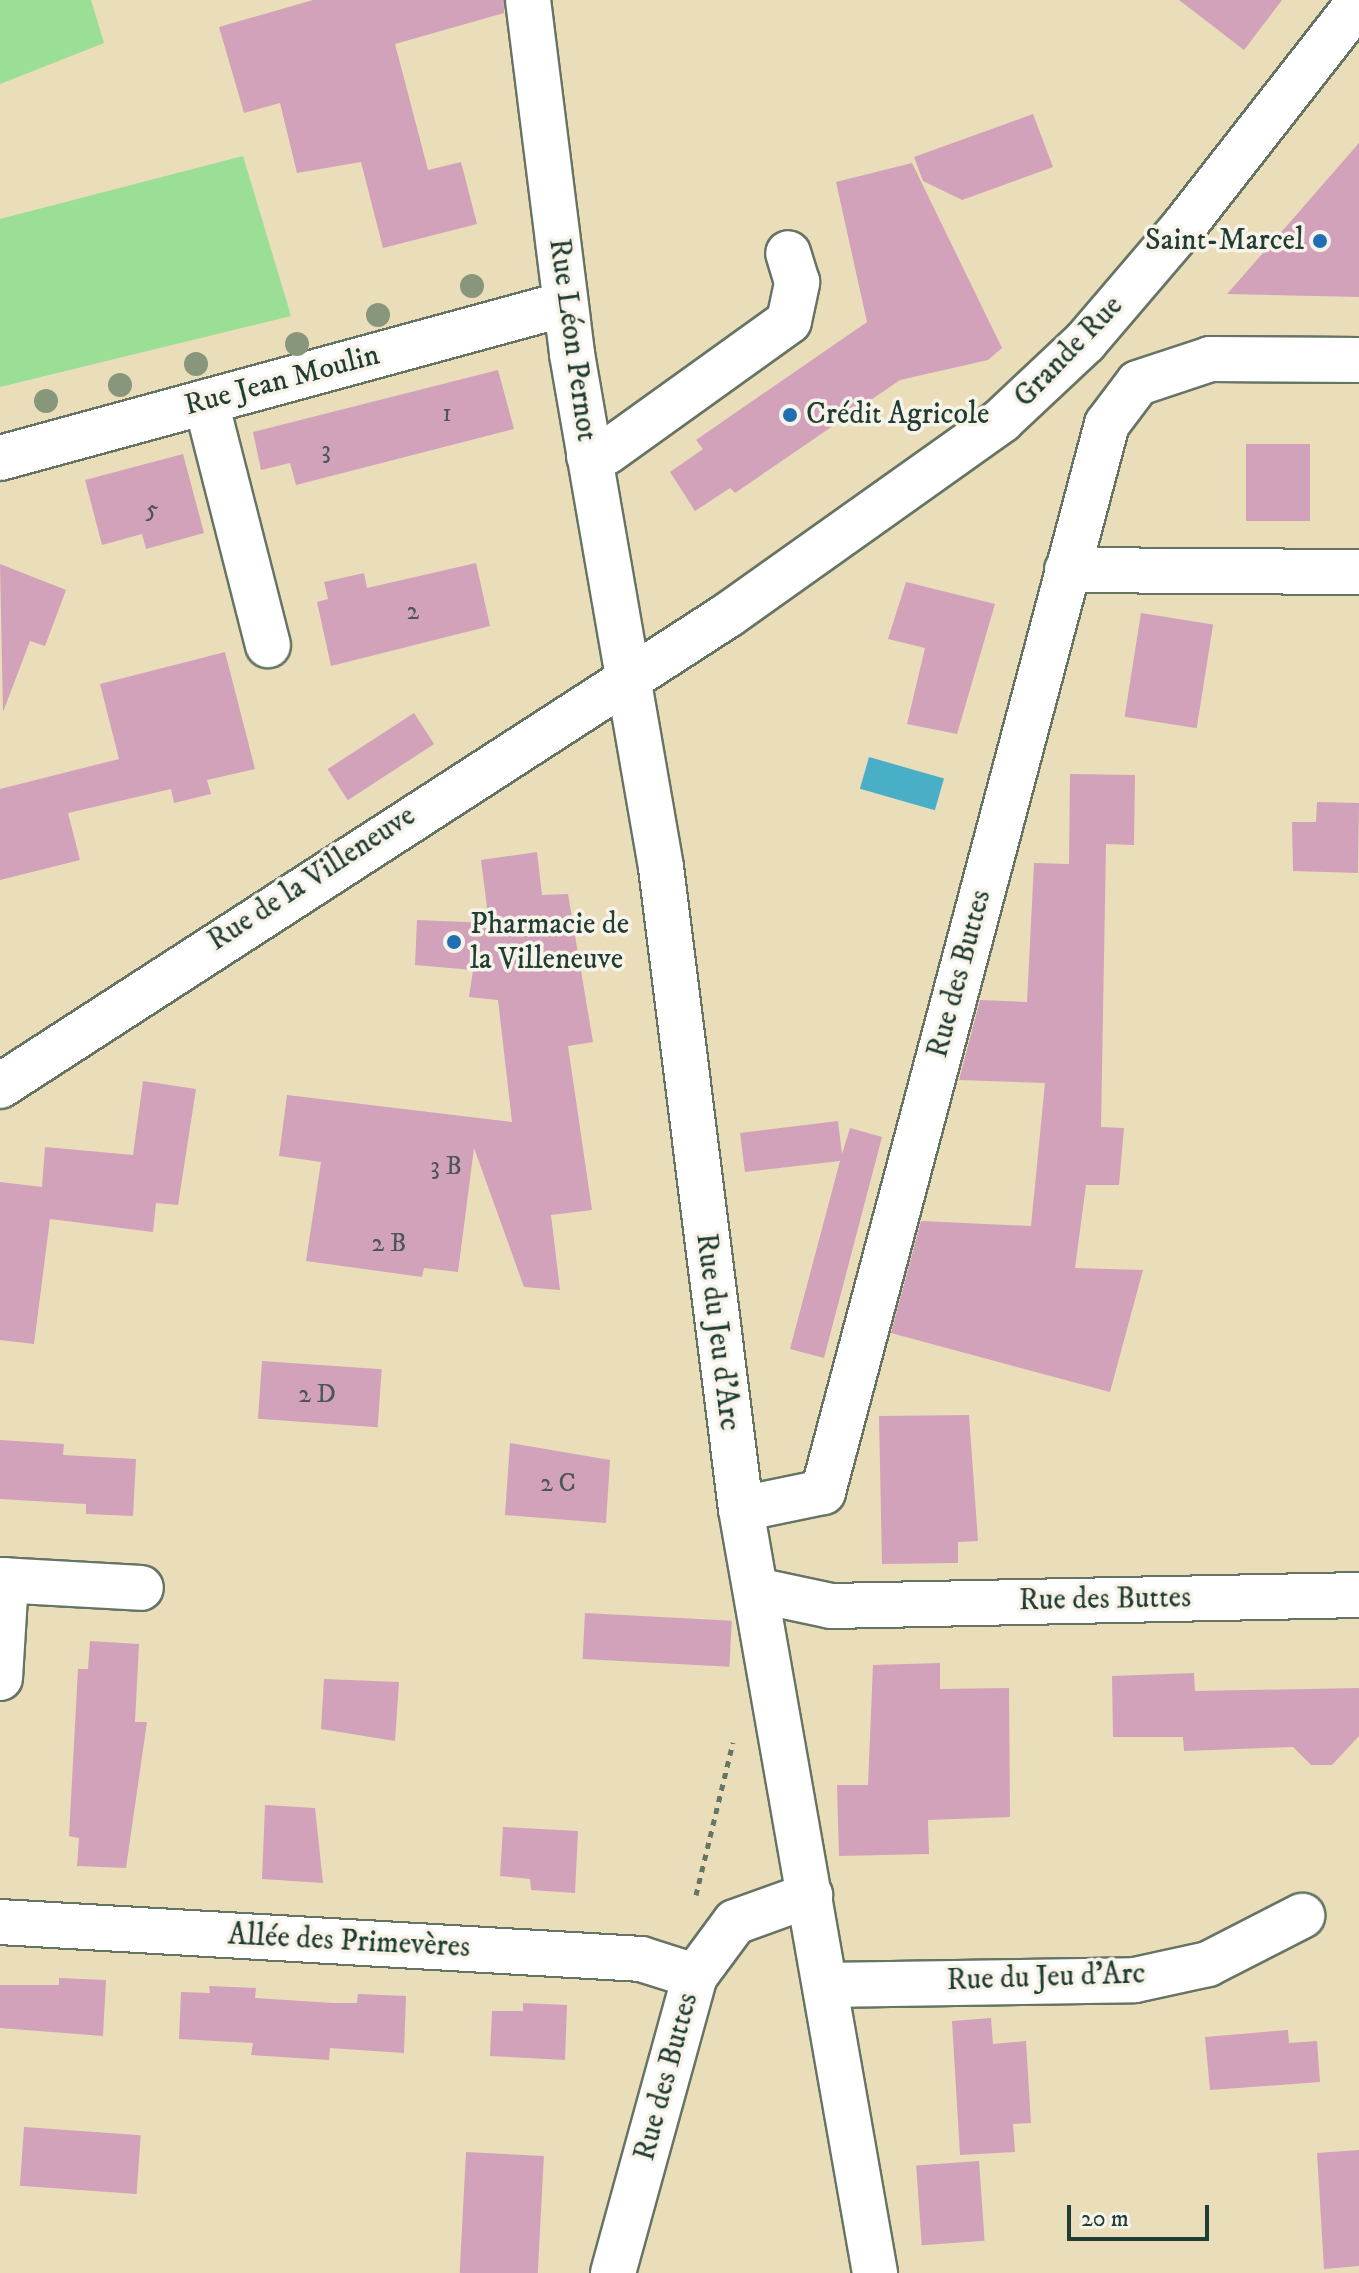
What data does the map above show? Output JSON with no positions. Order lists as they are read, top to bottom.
{
  "streets": {
    "street": [
      "Rue Léon Pernot",
      "Grande Rue",
      "Rue Jean Moulin",
      "Rue de la Villeneuve",
      "Rue des Buttes",
      "Rue du Jeu d'Arc",
      "Allée des Primevères"
    ]
  },
  "crossings": [
    ["Rue Léon Pernot", "Grande Rue"],
    ["Rue Léon Pernot", "Rue Jean Moulin"],
    ["Rue Léon Pernot", "Rue de la Villeneuve"],
    ["Rue Léon Pernot", "Rue du Jeu d'Arc"],
    ["Grande Rue", "Rue de la Villeneuve"],
    ["Grande Rue", "Rue du Jeu d'Arc"],
    ["Rue de la Villeneuve", "Rue du Jeu d'Arc"],
    ["Rue des Buttes", "Rue du Jeu d'Arc"],
    ["Rue des Buttes", "Allée des Primevères"]
  ],
  "places": ["Saint-Marcel", "Crédit Agricole", "Pharmacie de la Villeneuve"],
  "house_numbers": [
    "1",
    "3",
    "5",
    "2",
    "3 B",
    "2 B",
    "2 D",
    "2 C"
  ],
  "scale_bar": "20 m"
}
